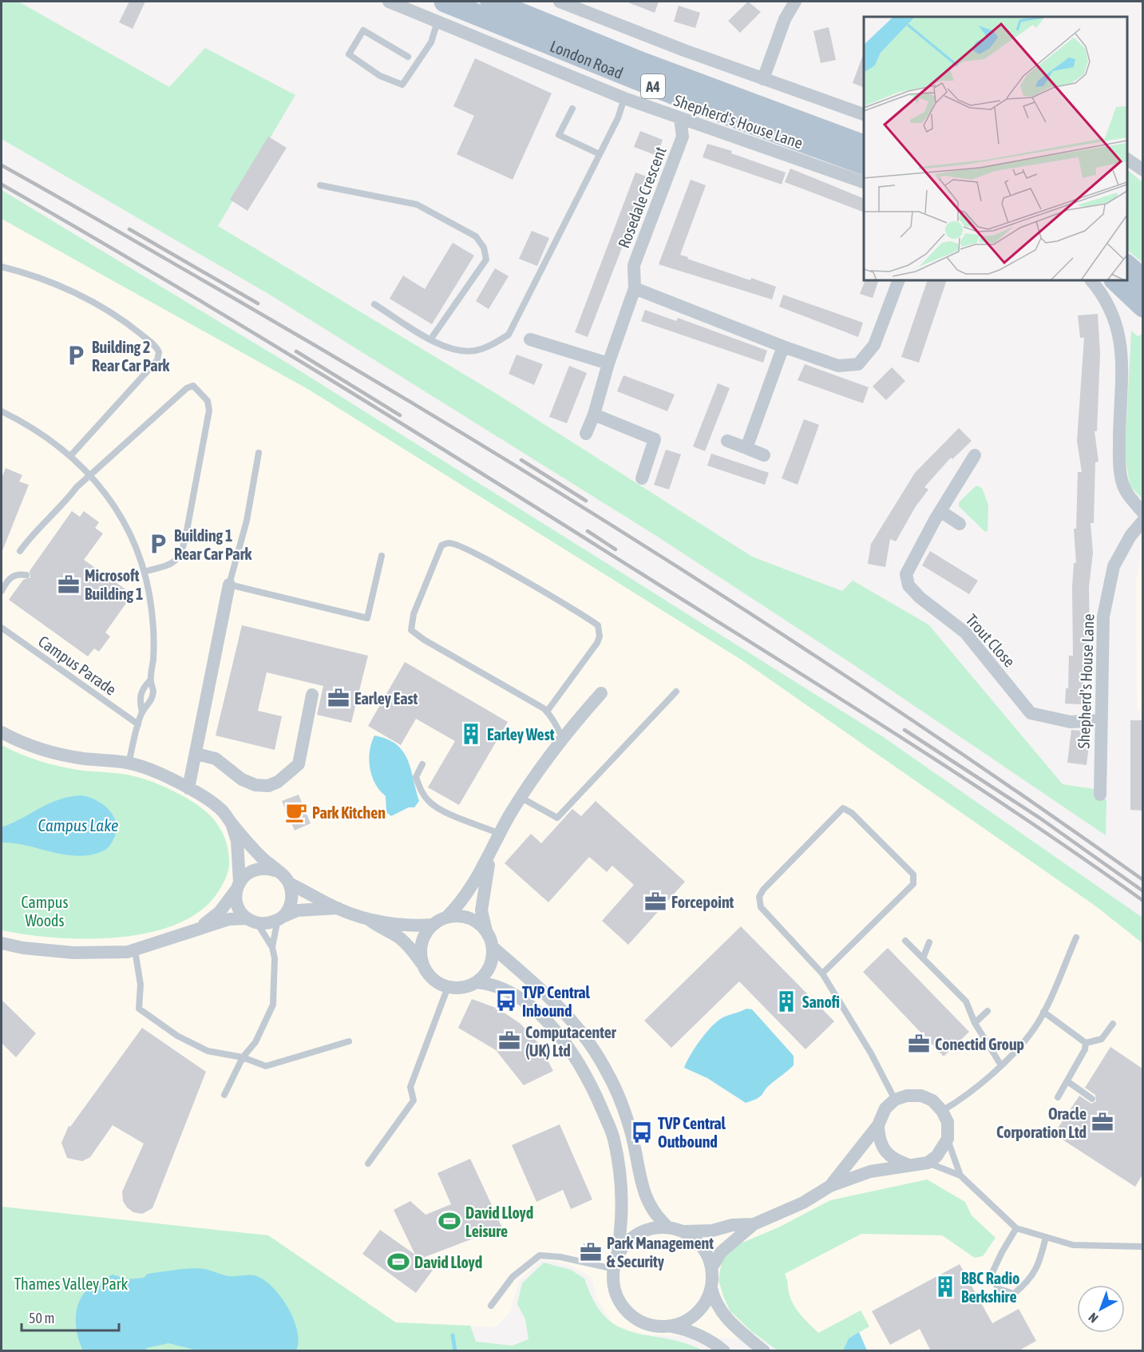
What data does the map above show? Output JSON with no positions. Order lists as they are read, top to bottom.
{
  "streets": {
    "main road": ["London Road", "A4"],
    "street": ["Shepherd's House Lane", "Rosedale Crescent", "Trout Close"],
    "lane": ["Campus Parade"]
  },
  "crossings": [
    ["Shepherd's House Lane", "Rosedale Crescent"],
    ["Shepherd's House Lane", "Trout Close"]
  ],
  "water": ["Campus Lake"],
  "parks": ["Campus Woods", "Thames Valley Park"],
  "places": {
    "parking": ["Building 2 Rear Car Park", "Building 1 Rear Car Park"],
    "office": [
      "Microsoft Building 1",
      "Earley East",
      "Forcepoint",
      "Computacenter (UK) Ltd",
      "Conectid Group",
      "Oracle Corporation Ltd",
      "Park Management & Security"
    ],
    "building": ["Earley West", "Sanofi", "BBC Radio Berkshire"],
    "cafe": ["Park Kitchen"],
    "bus stop": ["TVP Central Inbound", "TVP Central Outbound"],
    "sports": ["David Lloyd Leisure", "David Lloyd"]
  },
  "scale_bar": "50 m",
  "north": "bottom left"
}
